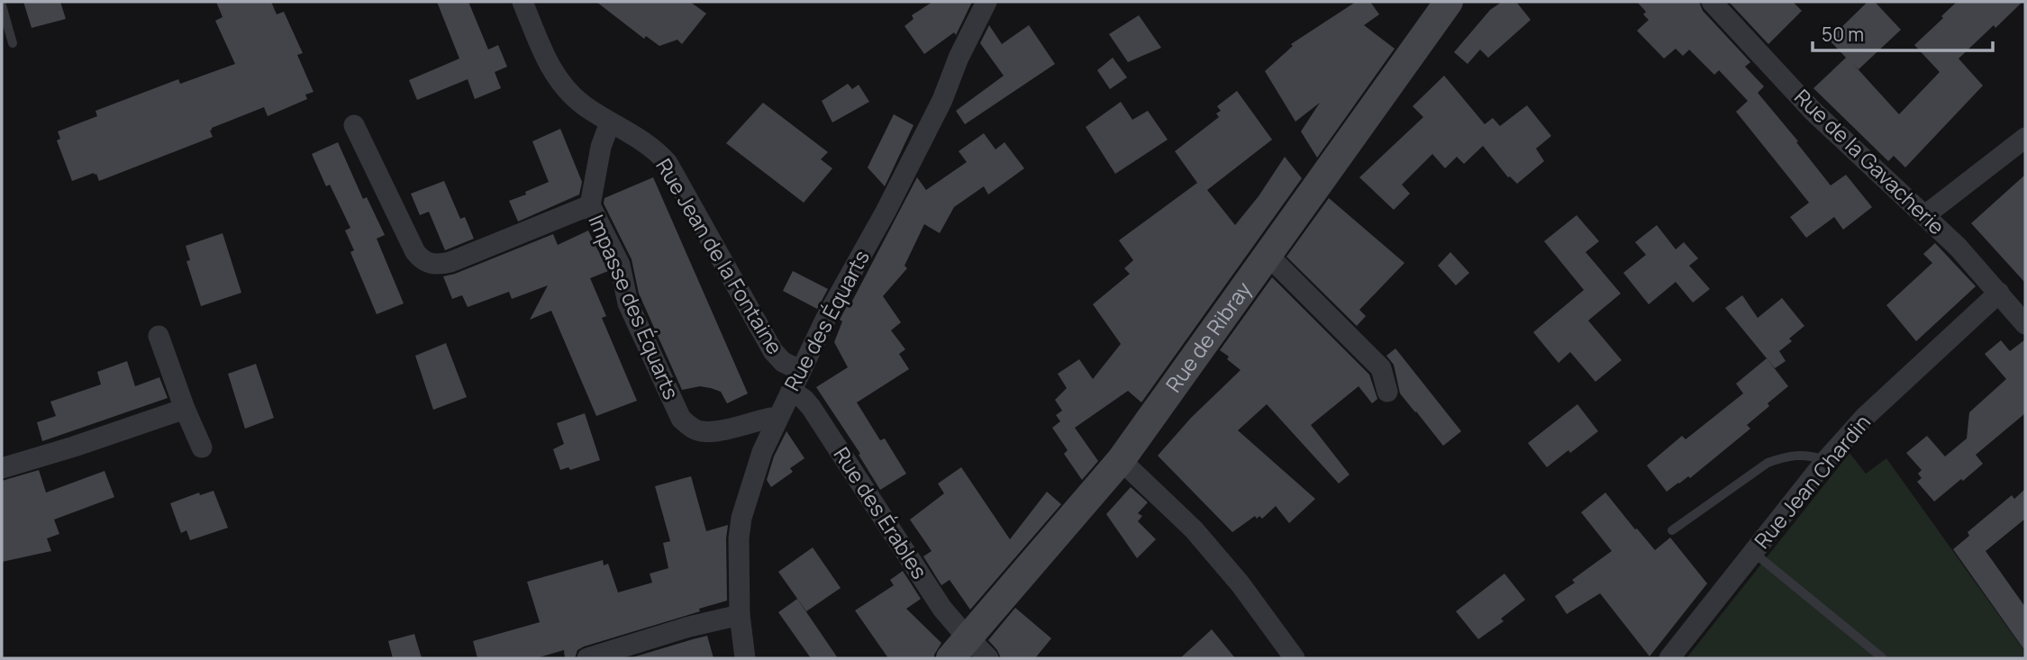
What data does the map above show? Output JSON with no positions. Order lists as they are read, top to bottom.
{
  "streets": {
    "street": [
      "Rue de la Gavacherie",
      "Rue Jean de la Fontaine",
      "Impasse des Équarts",
      "Rue des Équarts",
      "Rue de Ribray",
      "Rue Jean Chardin",
      "Rue des Érables"
    ]
  },
  "crossings": [
    ["Rue de la Gavacherie", "Rue Jean Chardin"],
    ["Rue Jean de la Fontaine", "Impasse des Équarts"],
    ["Rue Jean de la Fontaine", "Rue des Équarts"],
    ["Impasse des Équarts", "Rue des Équarts"],
    ["Rue des Équarts", "Rue des Érables"],
    ["Rue de Ribray", "Rue des Érables"]
  ],
  "scale_bar": "50 m"
}
